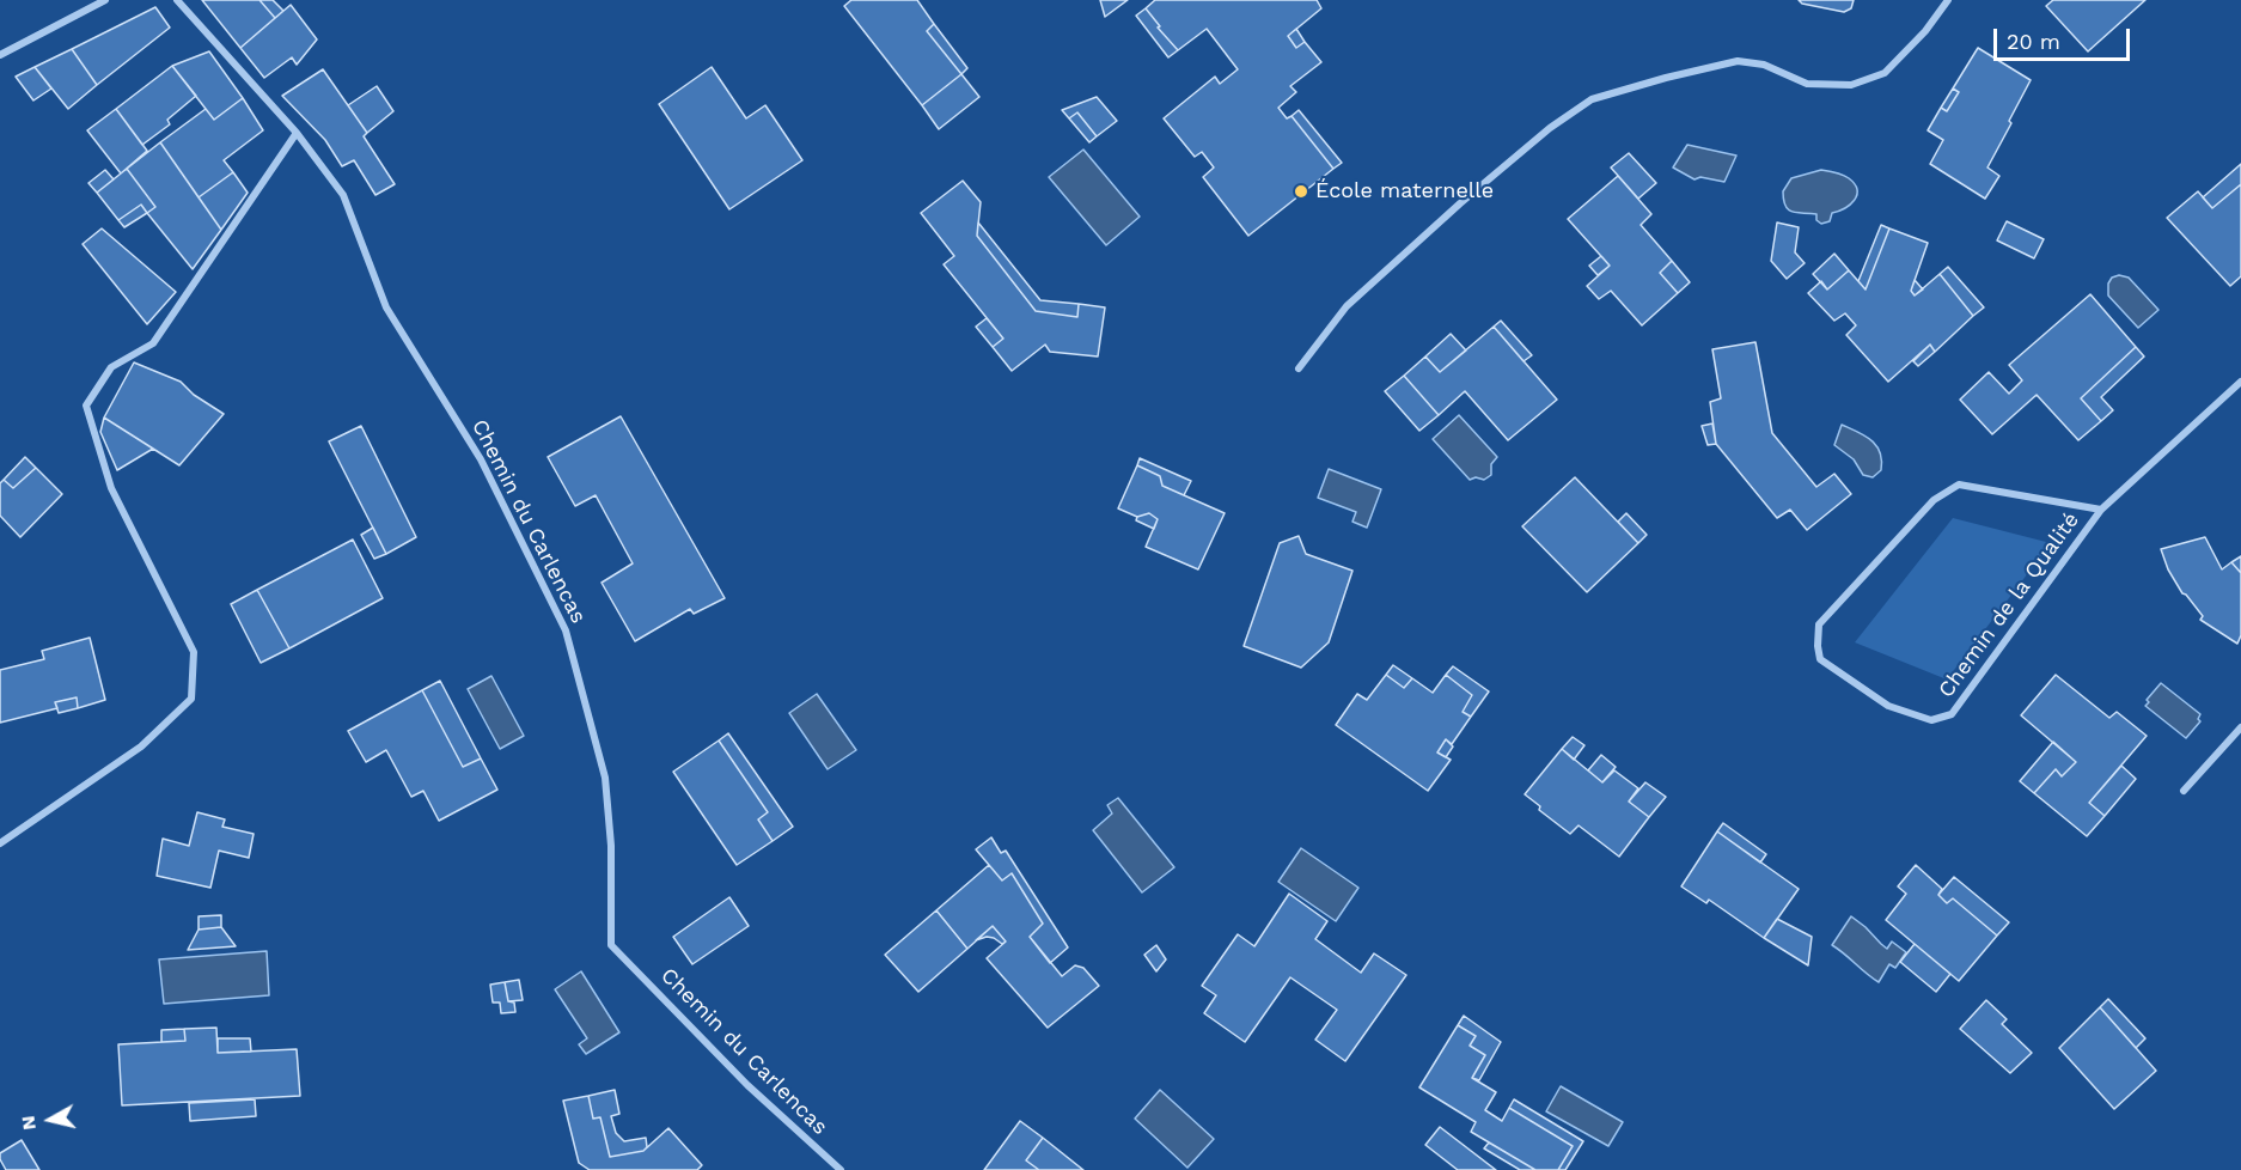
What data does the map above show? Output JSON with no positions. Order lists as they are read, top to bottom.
{
  "streets": {
    "street": ["Chemin du Carlencas", "Chemin de la Qualité"]
  },
  "places": ["École maternelle"],
  "scale_bar": "20 m",
  "north": "left"
}
